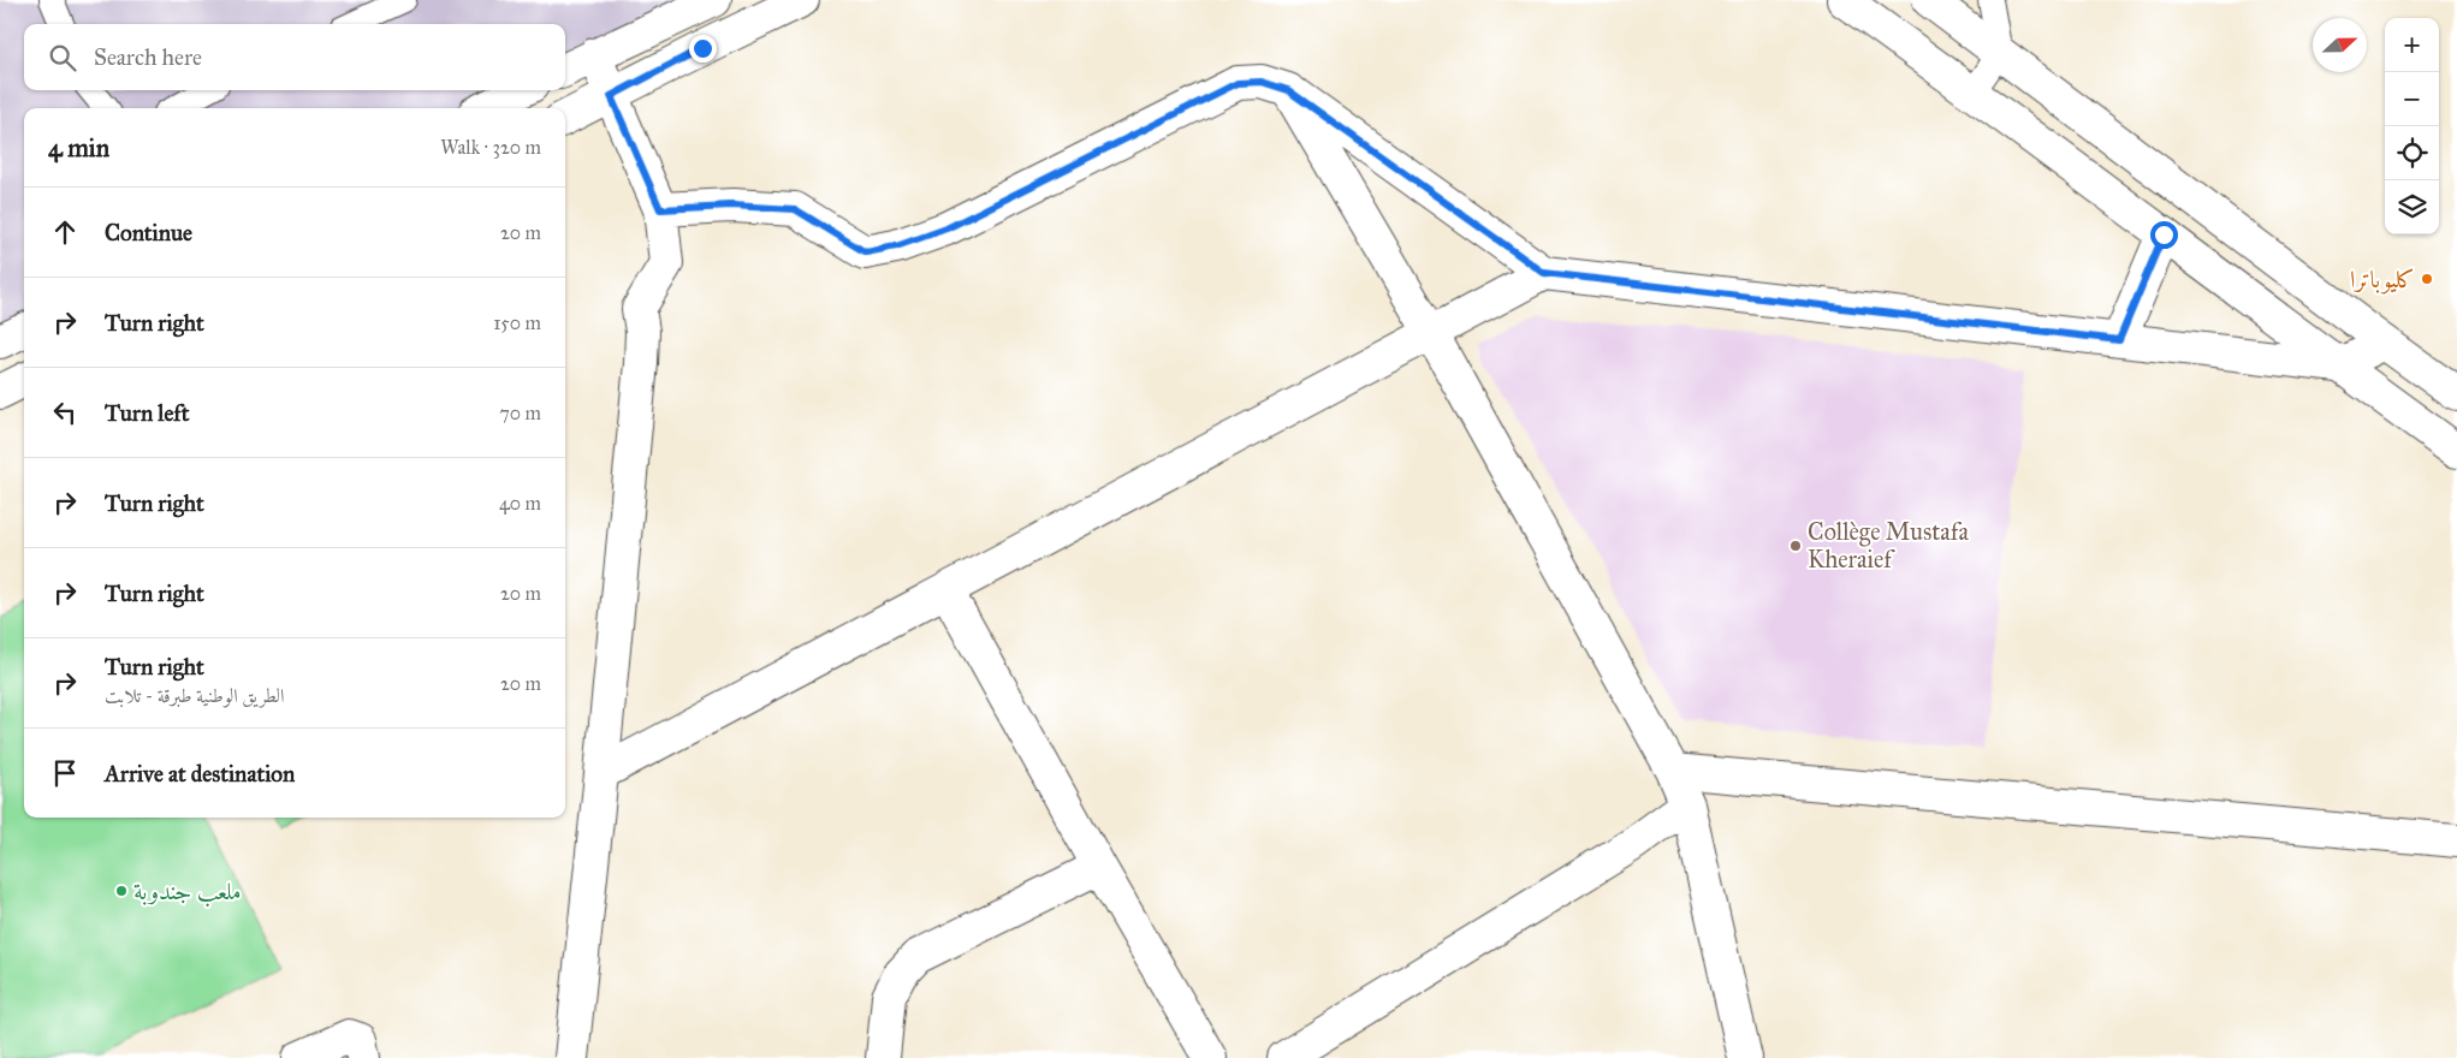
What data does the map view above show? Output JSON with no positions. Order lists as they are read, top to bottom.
{
  "places": ["كليوباترا", "Collège Mustafa Kheraief", "ملعب جندوبة"],
  "north": "right",
  "page": {
    "map_buttons": ["+", "−"],
    "search": "Search here",
    "heading": ["4 min", "Walk · 320 m"],
    "list": [
      ["Continue", "20 m"],
      ["Turn right", "150 m"],
      ["Turn left", "70 m"],
      ["Turn right", "40 m"],
      ["Turn right", "20 m"],
      ["Turn right", "الطريق الوطنية طبرقة - تلابت", "20 m"],
      "Arrive at destination"
    ]
  }
}
